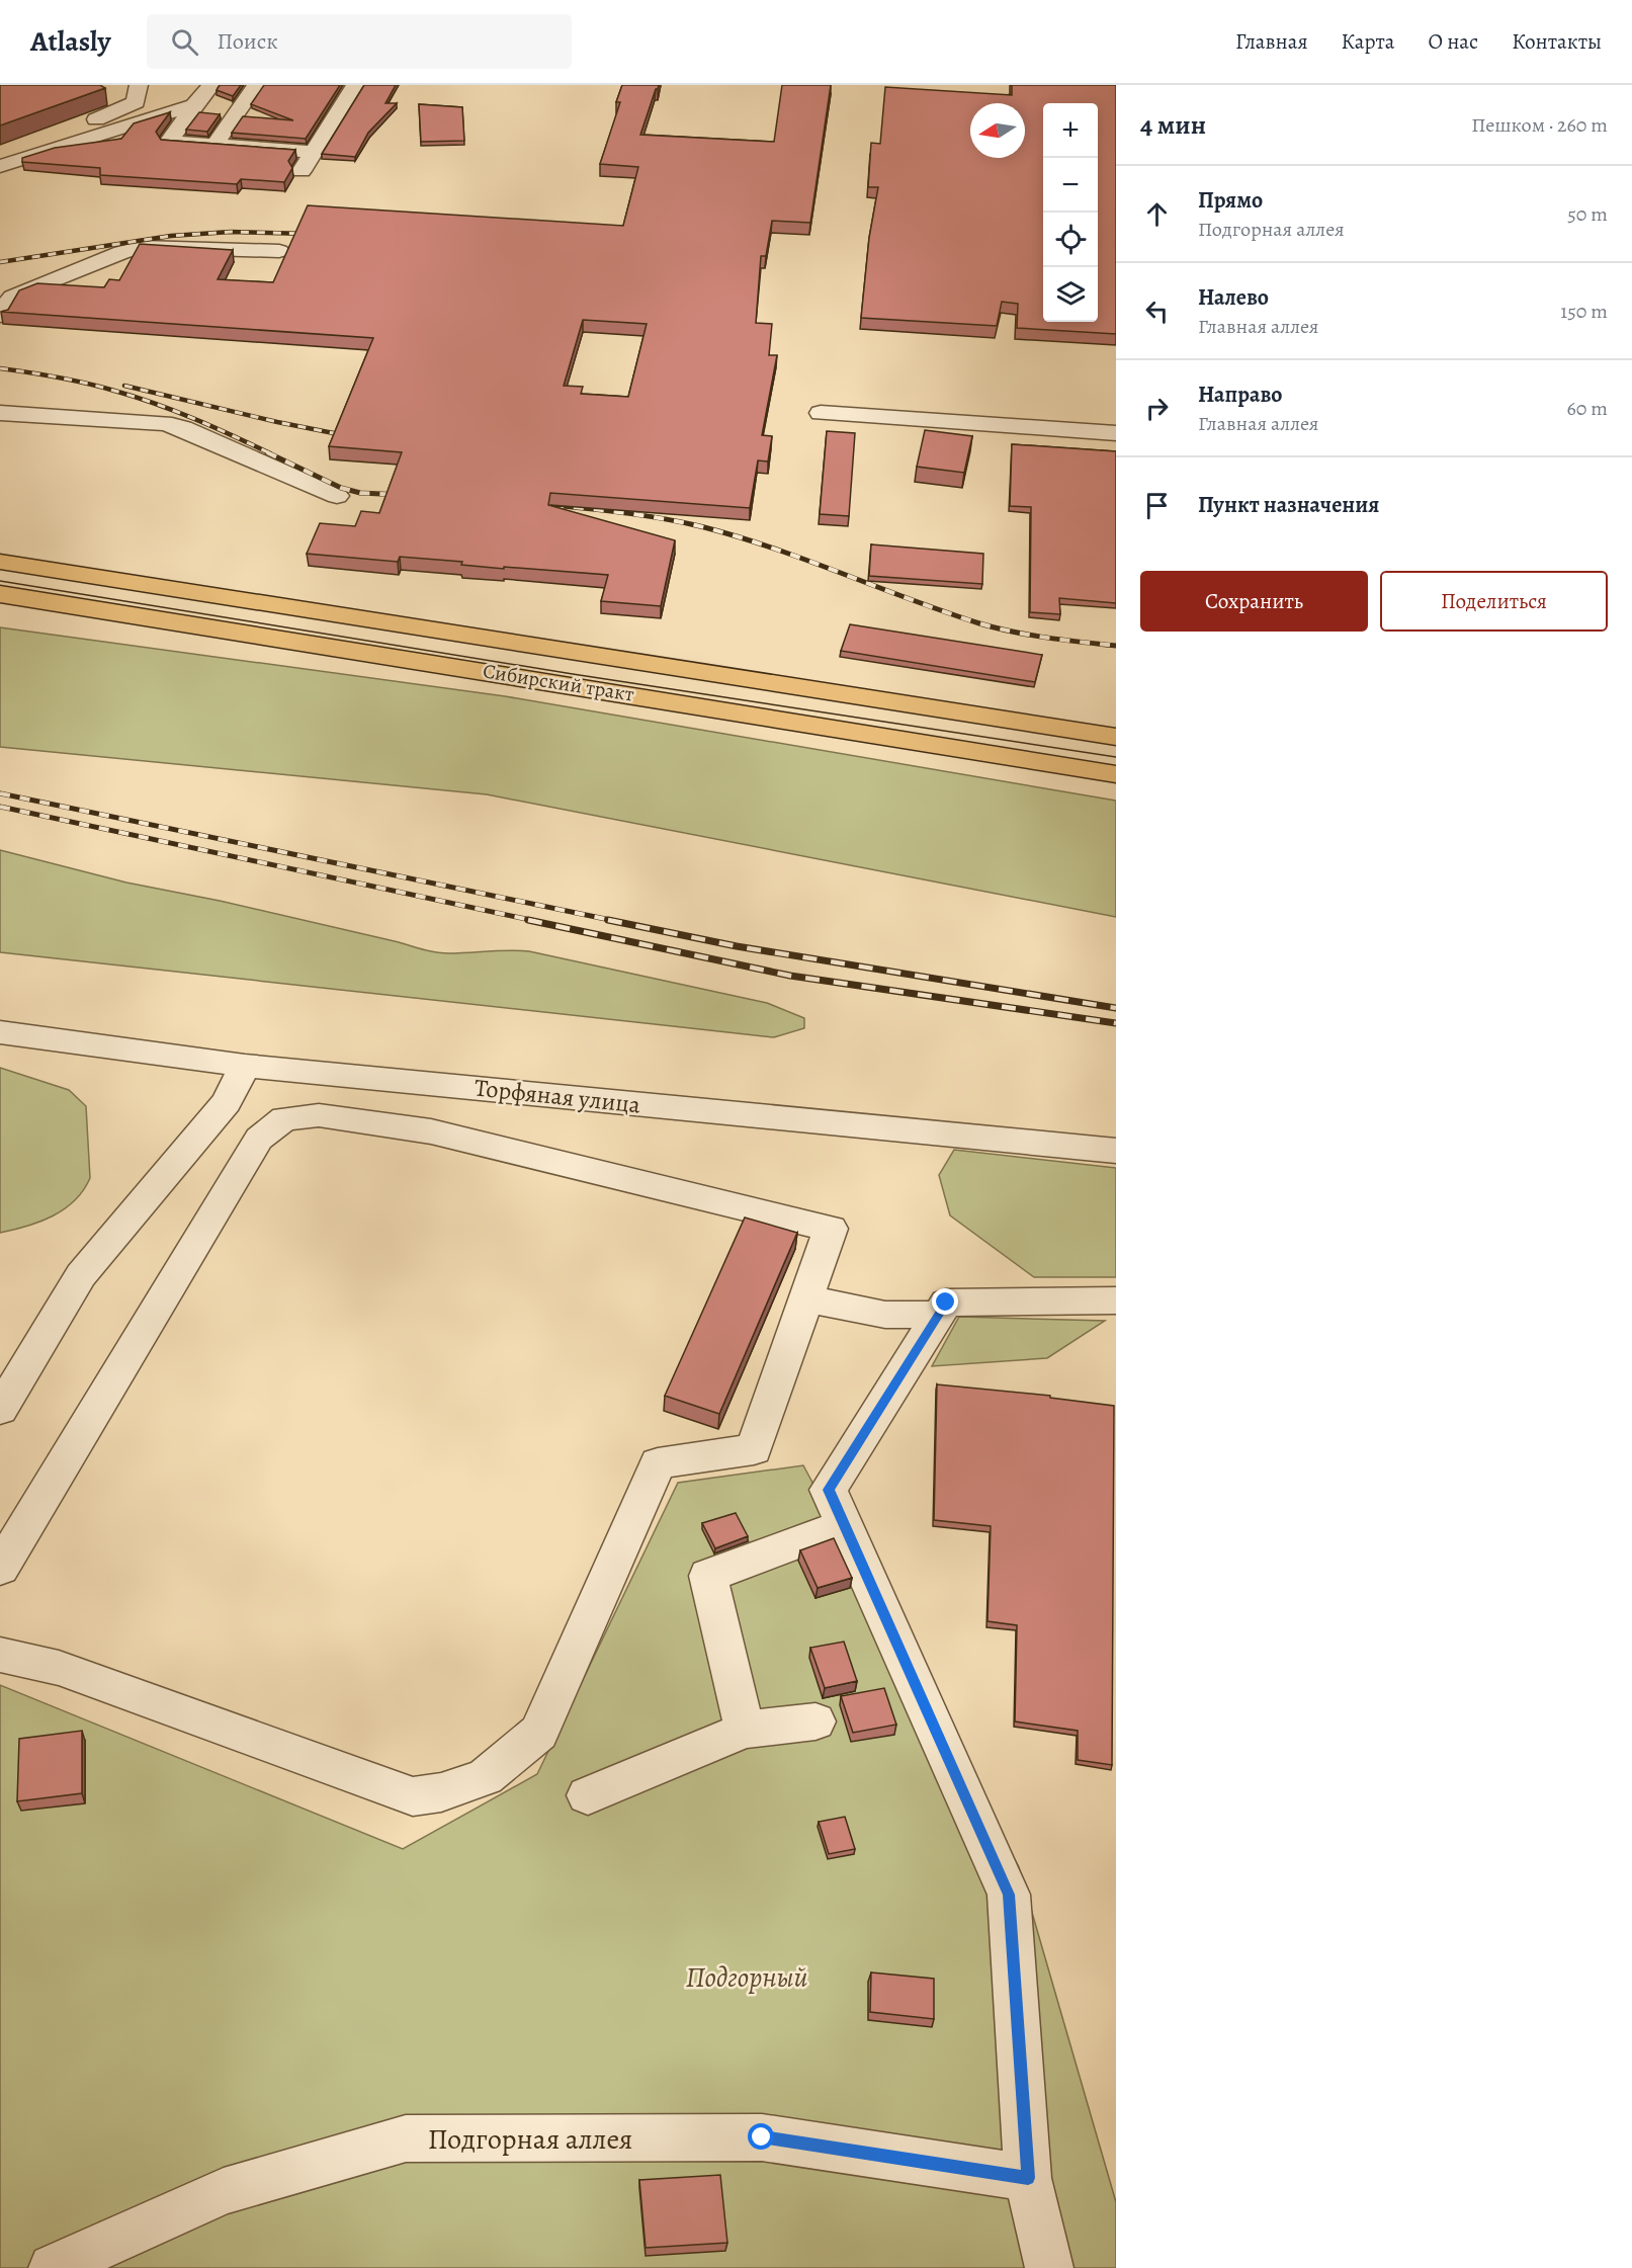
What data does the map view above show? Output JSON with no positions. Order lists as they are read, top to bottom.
{
  "streets": {
    "main road": ["Сибирский тракт"],
    "street": ["Торфяная улица", "Подгорная аллея"]
  },
  "parks": ["Подгорный"],
  "north": "left",
  "page": {
    "header": "Atlasly",
    "search": "Поиск",
    "nav": [
      "Главная",
      "Карта",
      "О нас",
      "Контакты"
    ],
    "heading": ["4 мин", "Пешком · 260 m"],
    "map_buttons": ["+", "−"],
    "list": [
      ["Прямо", "Подгорная аллея", "50 m"],
      ["Налево", "Главная аллея", "150 m"],
      ["Направо", "Главная аллея", "60 m"],
      "Пункт назначения"
    ],
    "buttons": ["Сохранить", "Поделиться"]
  }
}
